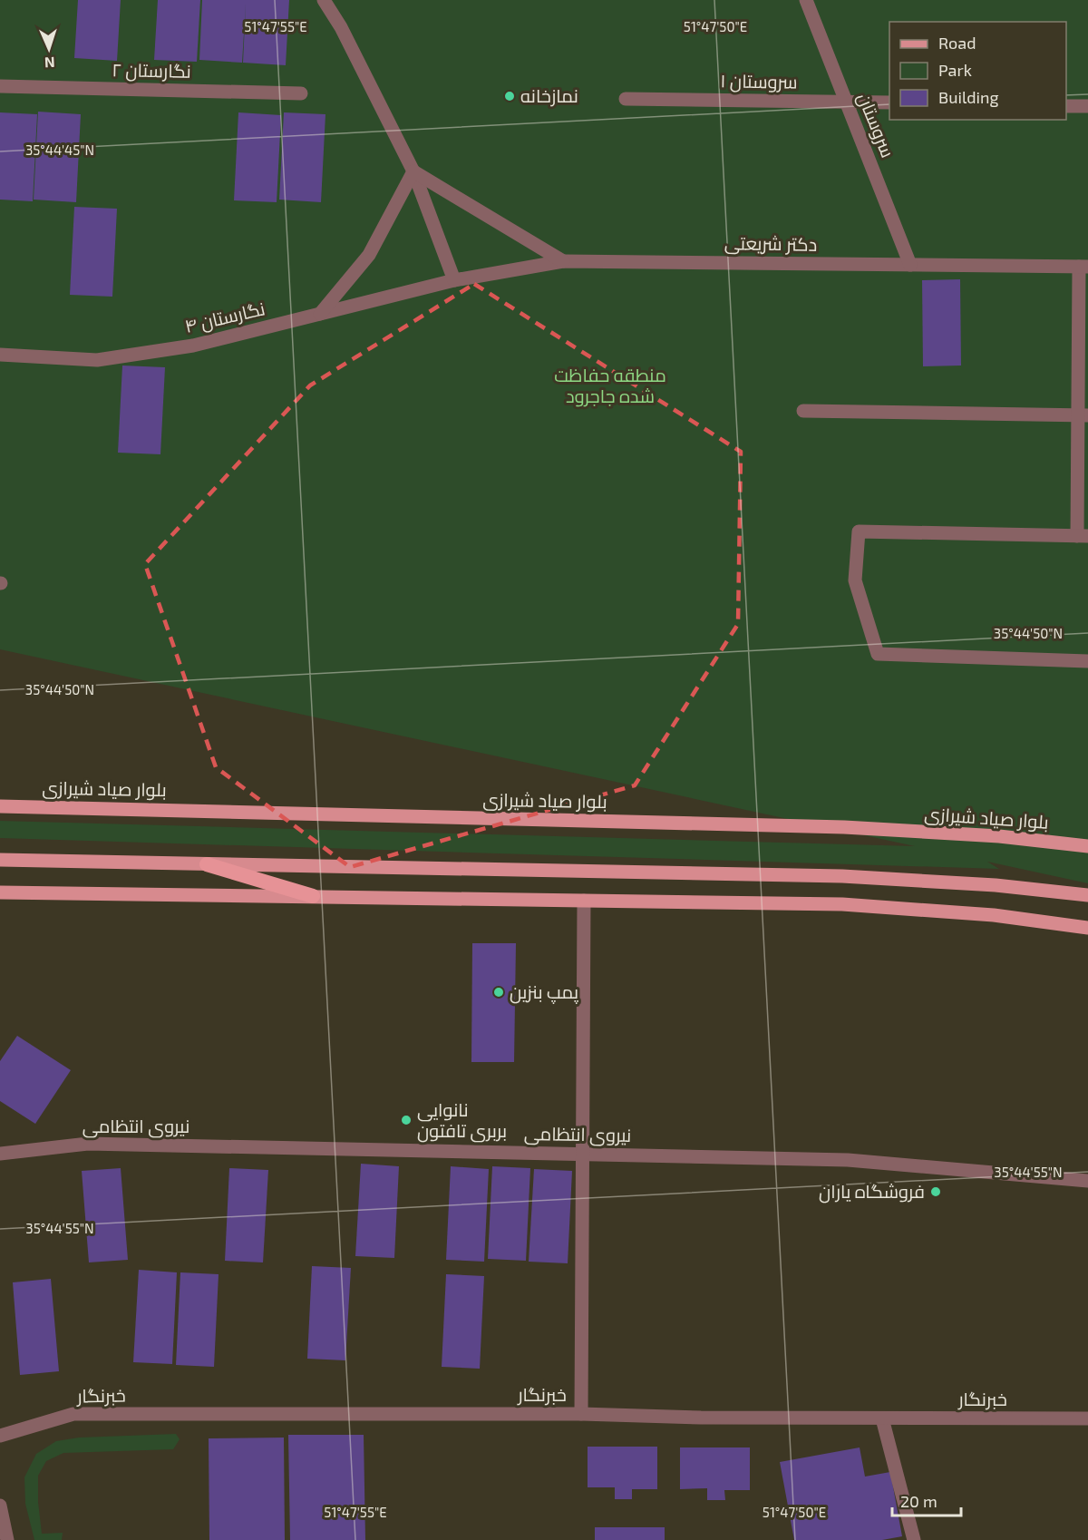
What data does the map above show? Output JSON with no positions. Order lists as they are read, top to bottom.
{
  "streets": {
    "main road": ["بلوار صیاد شیرازی"],
    "street": [
      "نگارستان ۲",
      "سروستان ۱",
      "سروستان",
      "دکتر شریعتی",
      "نگارستان ۴",
      "نیروی انتظامی",
      "خبرنگار"
    ]
  },
  "crossings": [
    ["سروستان ۱", "سروستان"],
    ["سروستان", "دکتر شریعتی"],
    ["دکتر شریعتی", "نگارستان ۴"]
  ],
  "parks": ["منطقه حفاظت شده جاجرود"],
  "places": [
    "نمازخانه",
    "پمپ بنزین",
    "نانوایی بربری تافتون",
    "فروشگاه یاران"
  ],
  "legend": ["Road", "Park", "Building"],
  "scale_bar": "20 m",
  "north": "bottom",
  "coordinates": [
    "51°47'55\"E",
    "51°47'50\"E",
    "35°44'45\"N",
    "35°44'50\"N",
    "35°44'55\"N"
  ]
}
